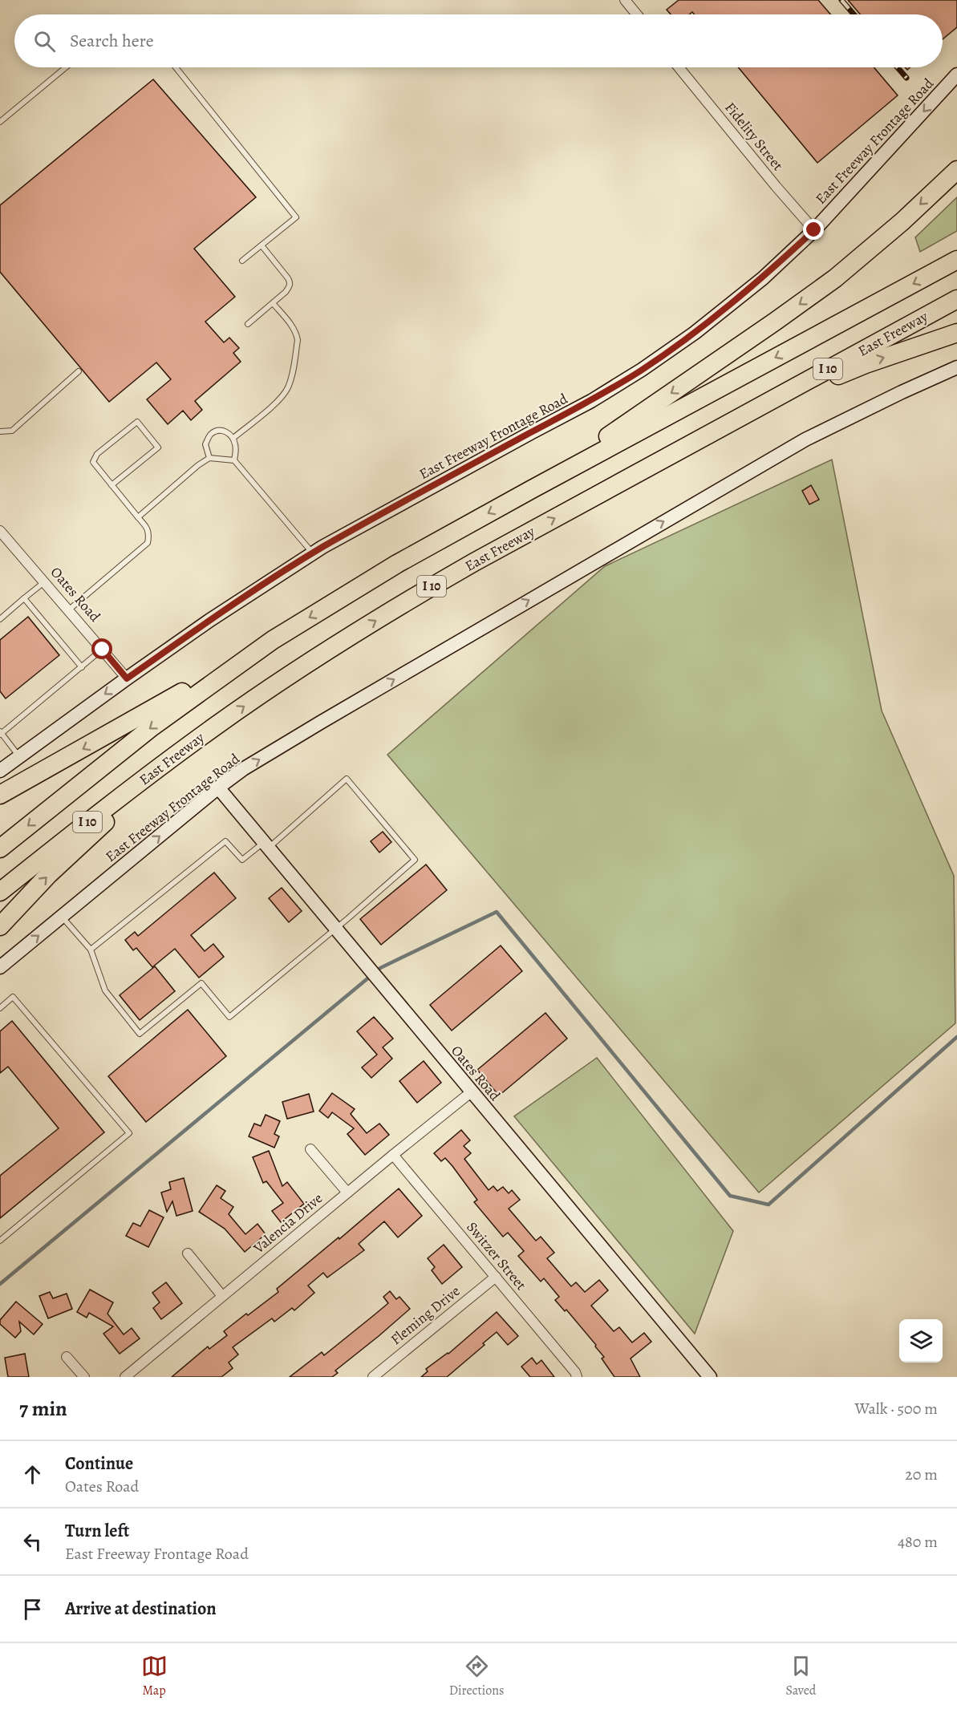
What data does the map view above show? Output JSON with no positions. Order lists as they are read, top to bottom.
{
  "streets": {
    "highway": ["East Freeway", "I 10"],
    "main road": ["East Freeway Frontage Road", "Oates Road"],
    "street": [
      "Fidelity Street",
      "Valencia Drive",
      "Switzer Street",
      "Fleming Drive"
    ]
  },
  "crossings": [
    ["Fidelity Street", "East Freeway Frontage Road"],
    ["East Freeway Frontage Road", "Oates Road"],
    ["Oates Road", "Valencia Drive"],
    ["Valencia Drive", "Switzer Street"],
    ["Switzer Street", "Fleming Drive"]
  ],
  "page": {
    "search": "Search here",
    "heading": ["7 min", "Walk · 500 m"],
    "list": [
      ["Continue", "Oates Road", "20 m"],
      ["Turn left", "East Freeway Frontage Road", "480 m"],
      "Arrive at destination"
    ],
    "nav": ["Map", "Directions", "Saved"]
  }
}
